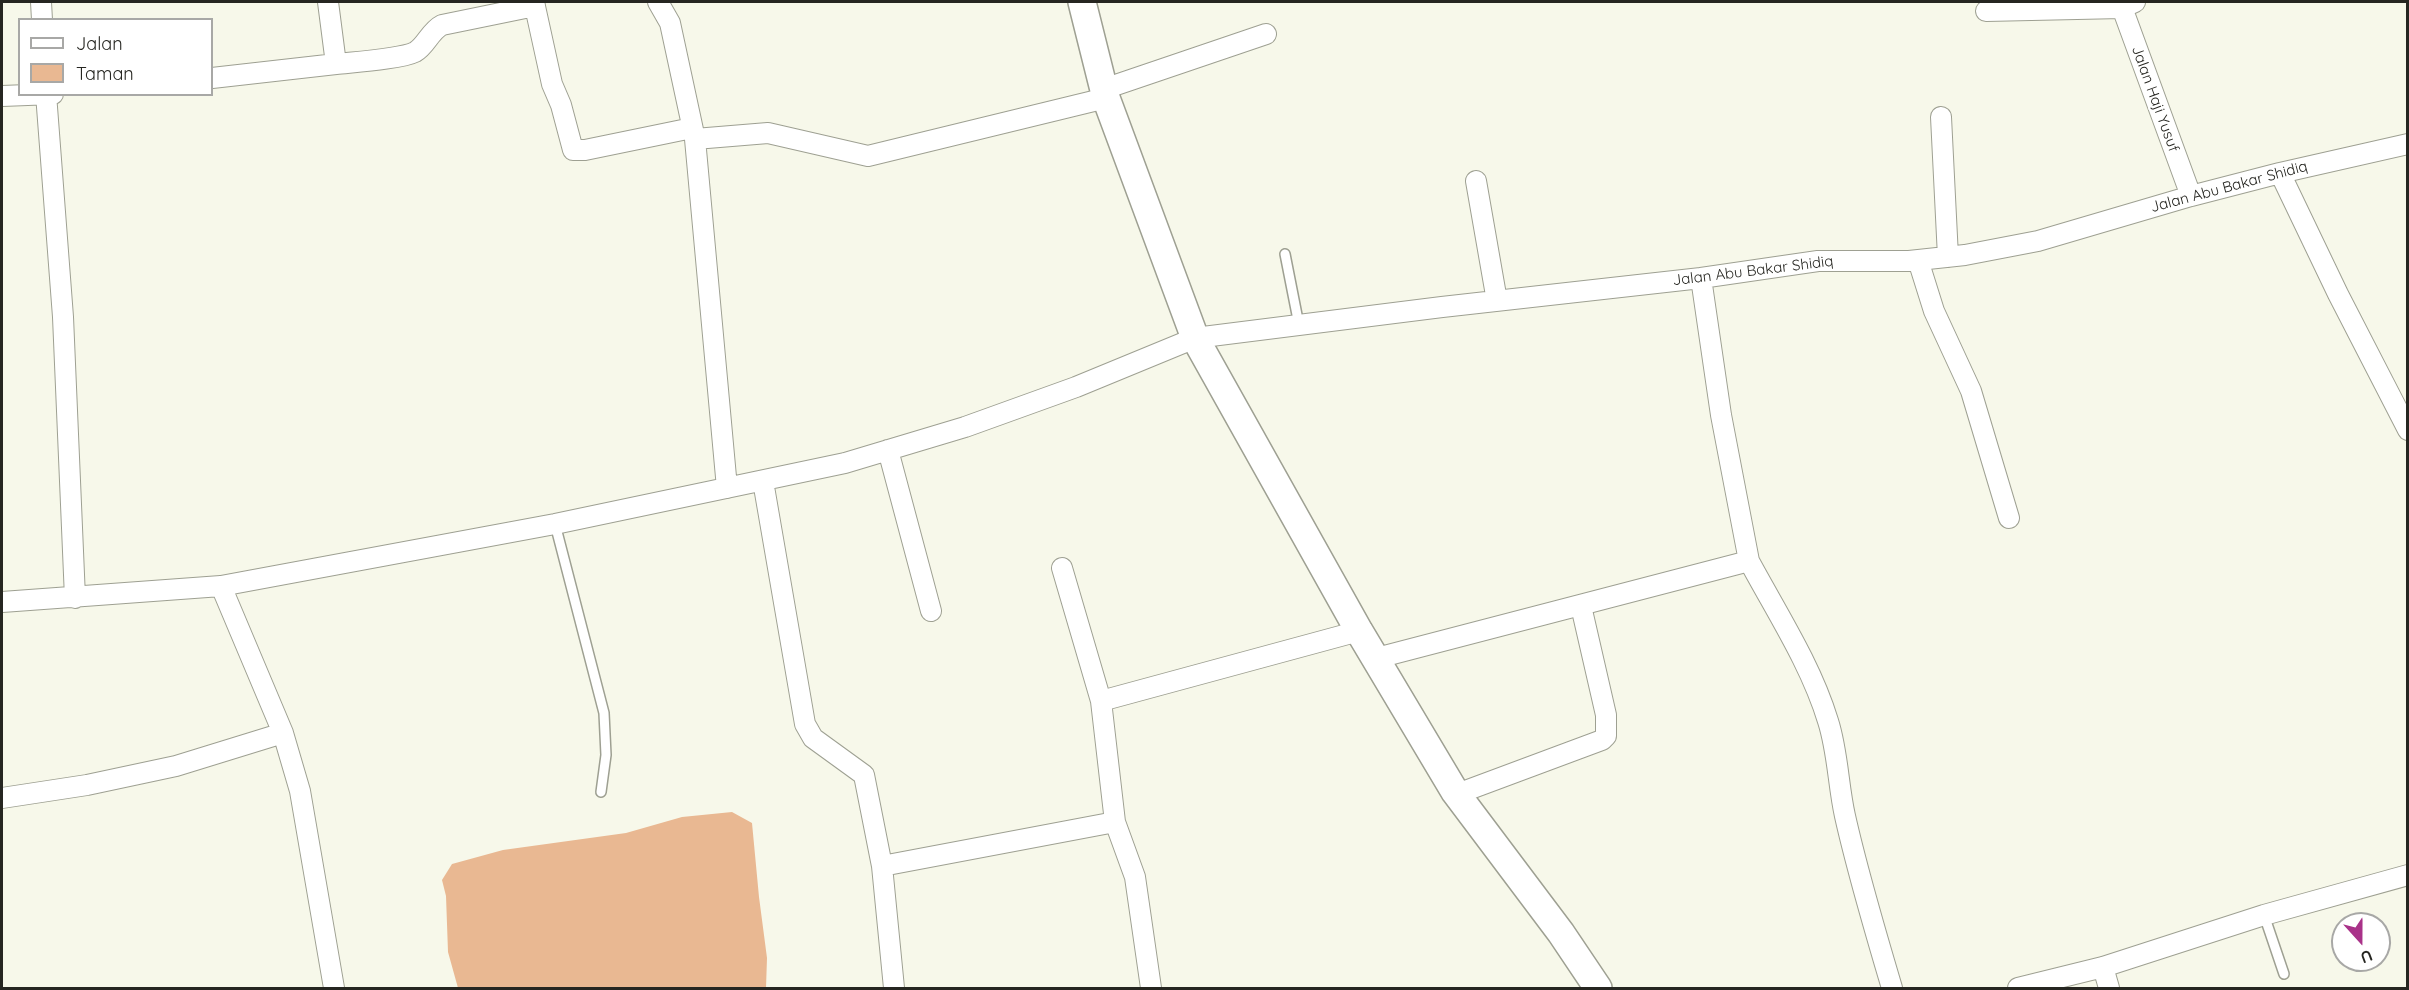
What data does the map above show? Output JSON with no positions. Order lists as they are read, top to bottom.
{
  "streets": {
    "street": ["Jalan Haji Yusuf", "Jalan Abu Bakar Shidiq"]
  },
  "crossings": [
    ["Jalan Haji Yusuf", "Jalan Abu Bakar Shidiq"]
  ],
  "legend": ["Jalan", "Taman"],
  "north": "bottom"
}
